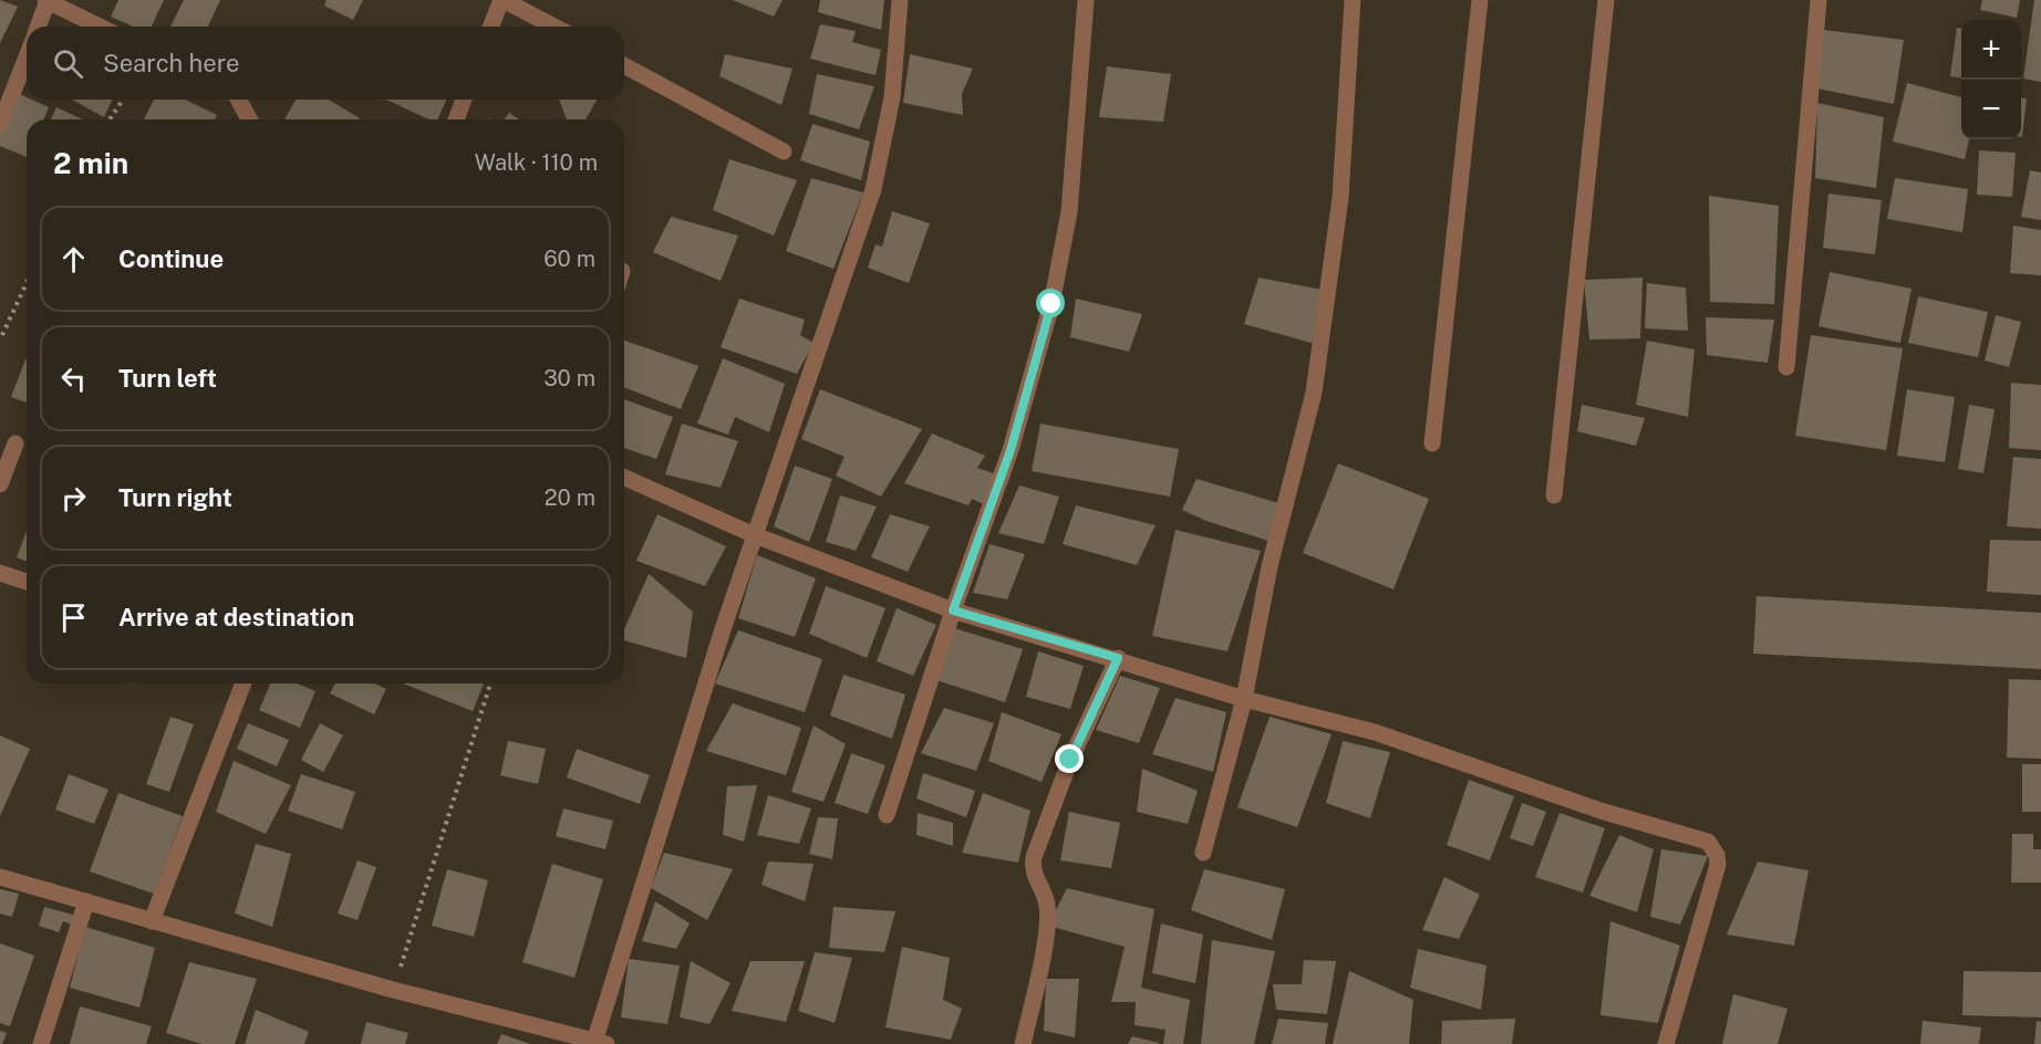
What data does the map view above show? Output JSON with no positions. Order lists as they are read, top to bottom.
{
  "page": {
    "map_buttons": ["+", "−"],
    "search": "Search here",
    "heading": ["2 min", "Walk · 110 m"],
    "list": [
      ["Continue", "60 m"],
      ["Turn left", "30 m"],
      ["Turn right", "20 m"],
      "Arrive at destination"
    ]
  }
}
